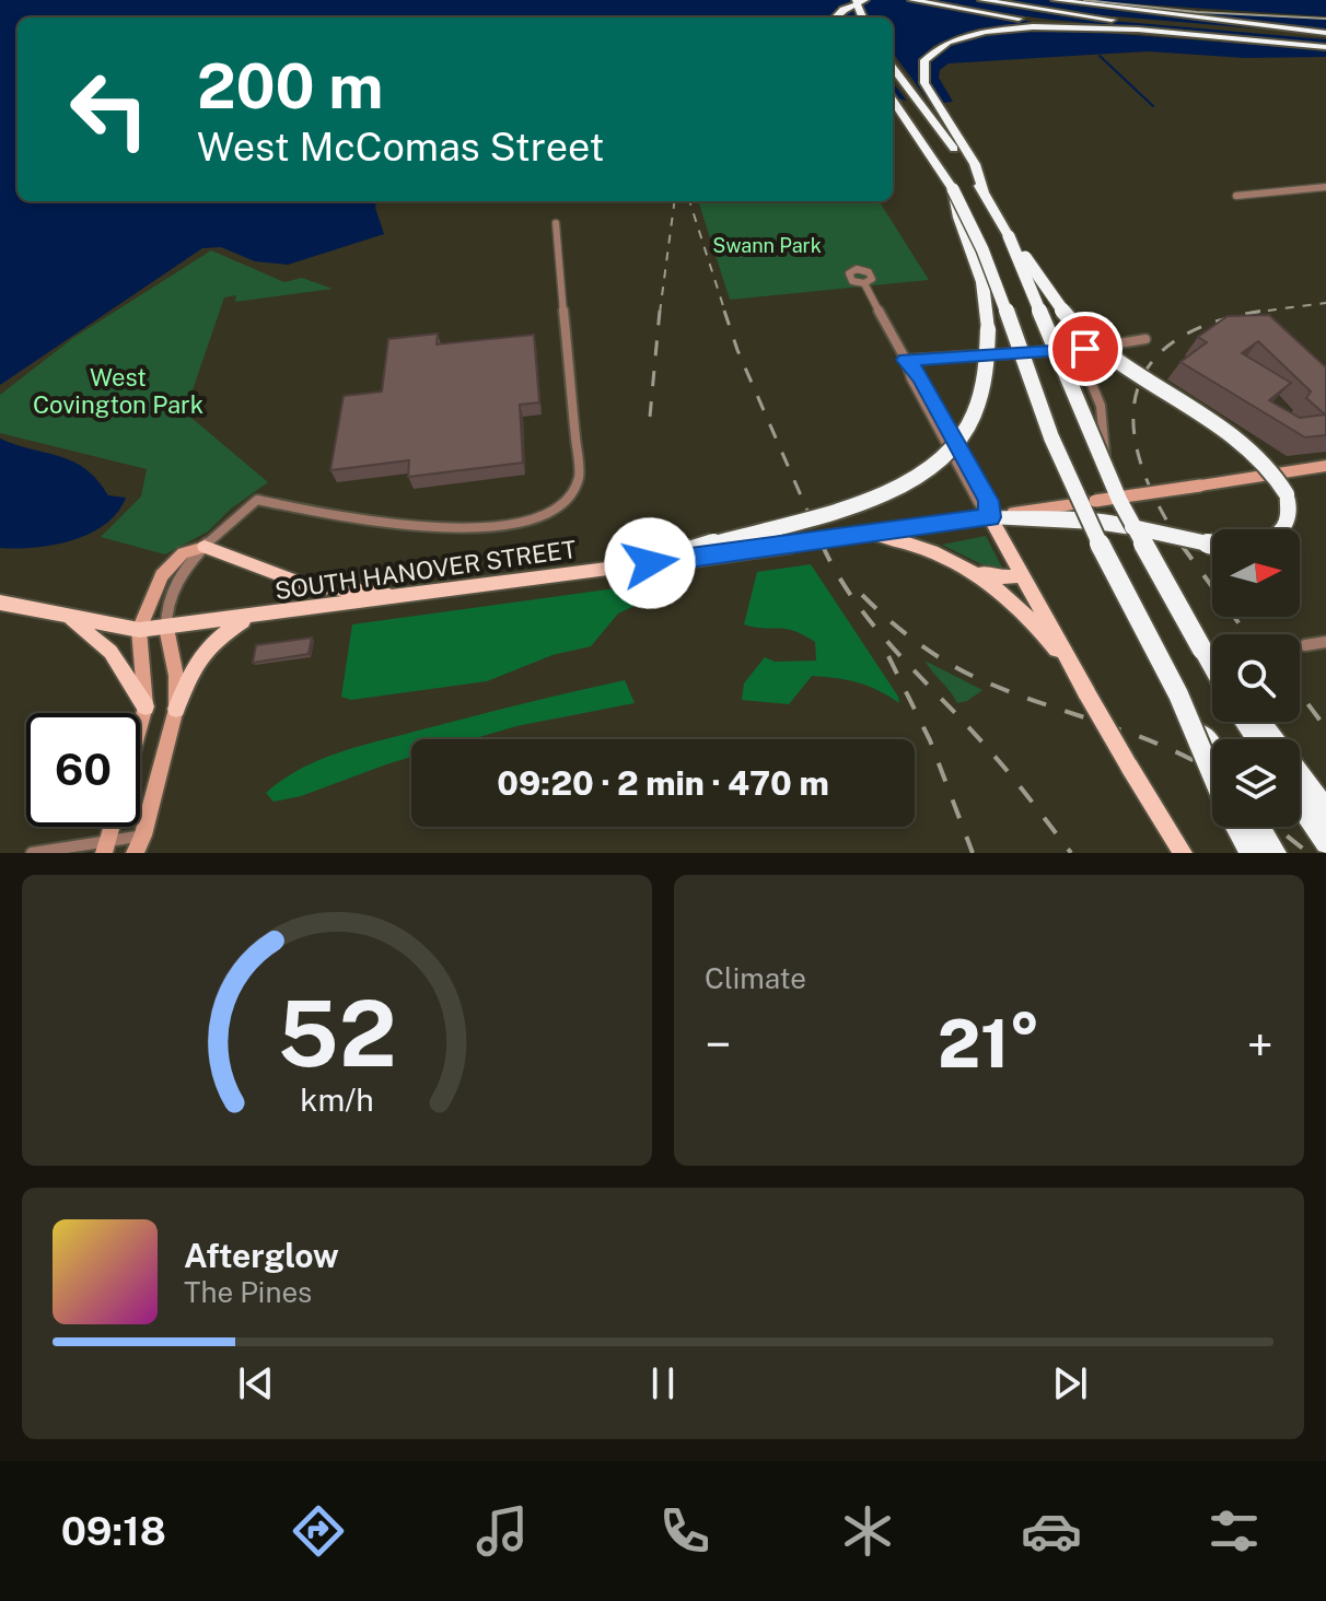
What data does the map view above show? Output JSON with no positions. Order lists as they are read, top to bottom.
{
  "streets": {
    "main road": ["SOUTH HANOVER STREET"]
  },
  "parks": ["Swann Park", "West Covington Park"],
  "north": "right",
  "page": {
    "turn": ["200 m", "West McComas Street"],
    "limit": "60",
    "trip": "09:20 · 2 min · 470 m",
    "tile": "Climate",
    "heat": ["−", "21°", "+"],
    "song": ["Afterglow", "The Pines"],
    "tabs": "09:18",
    "gauge": ["52", "km/h"]
  }
}
